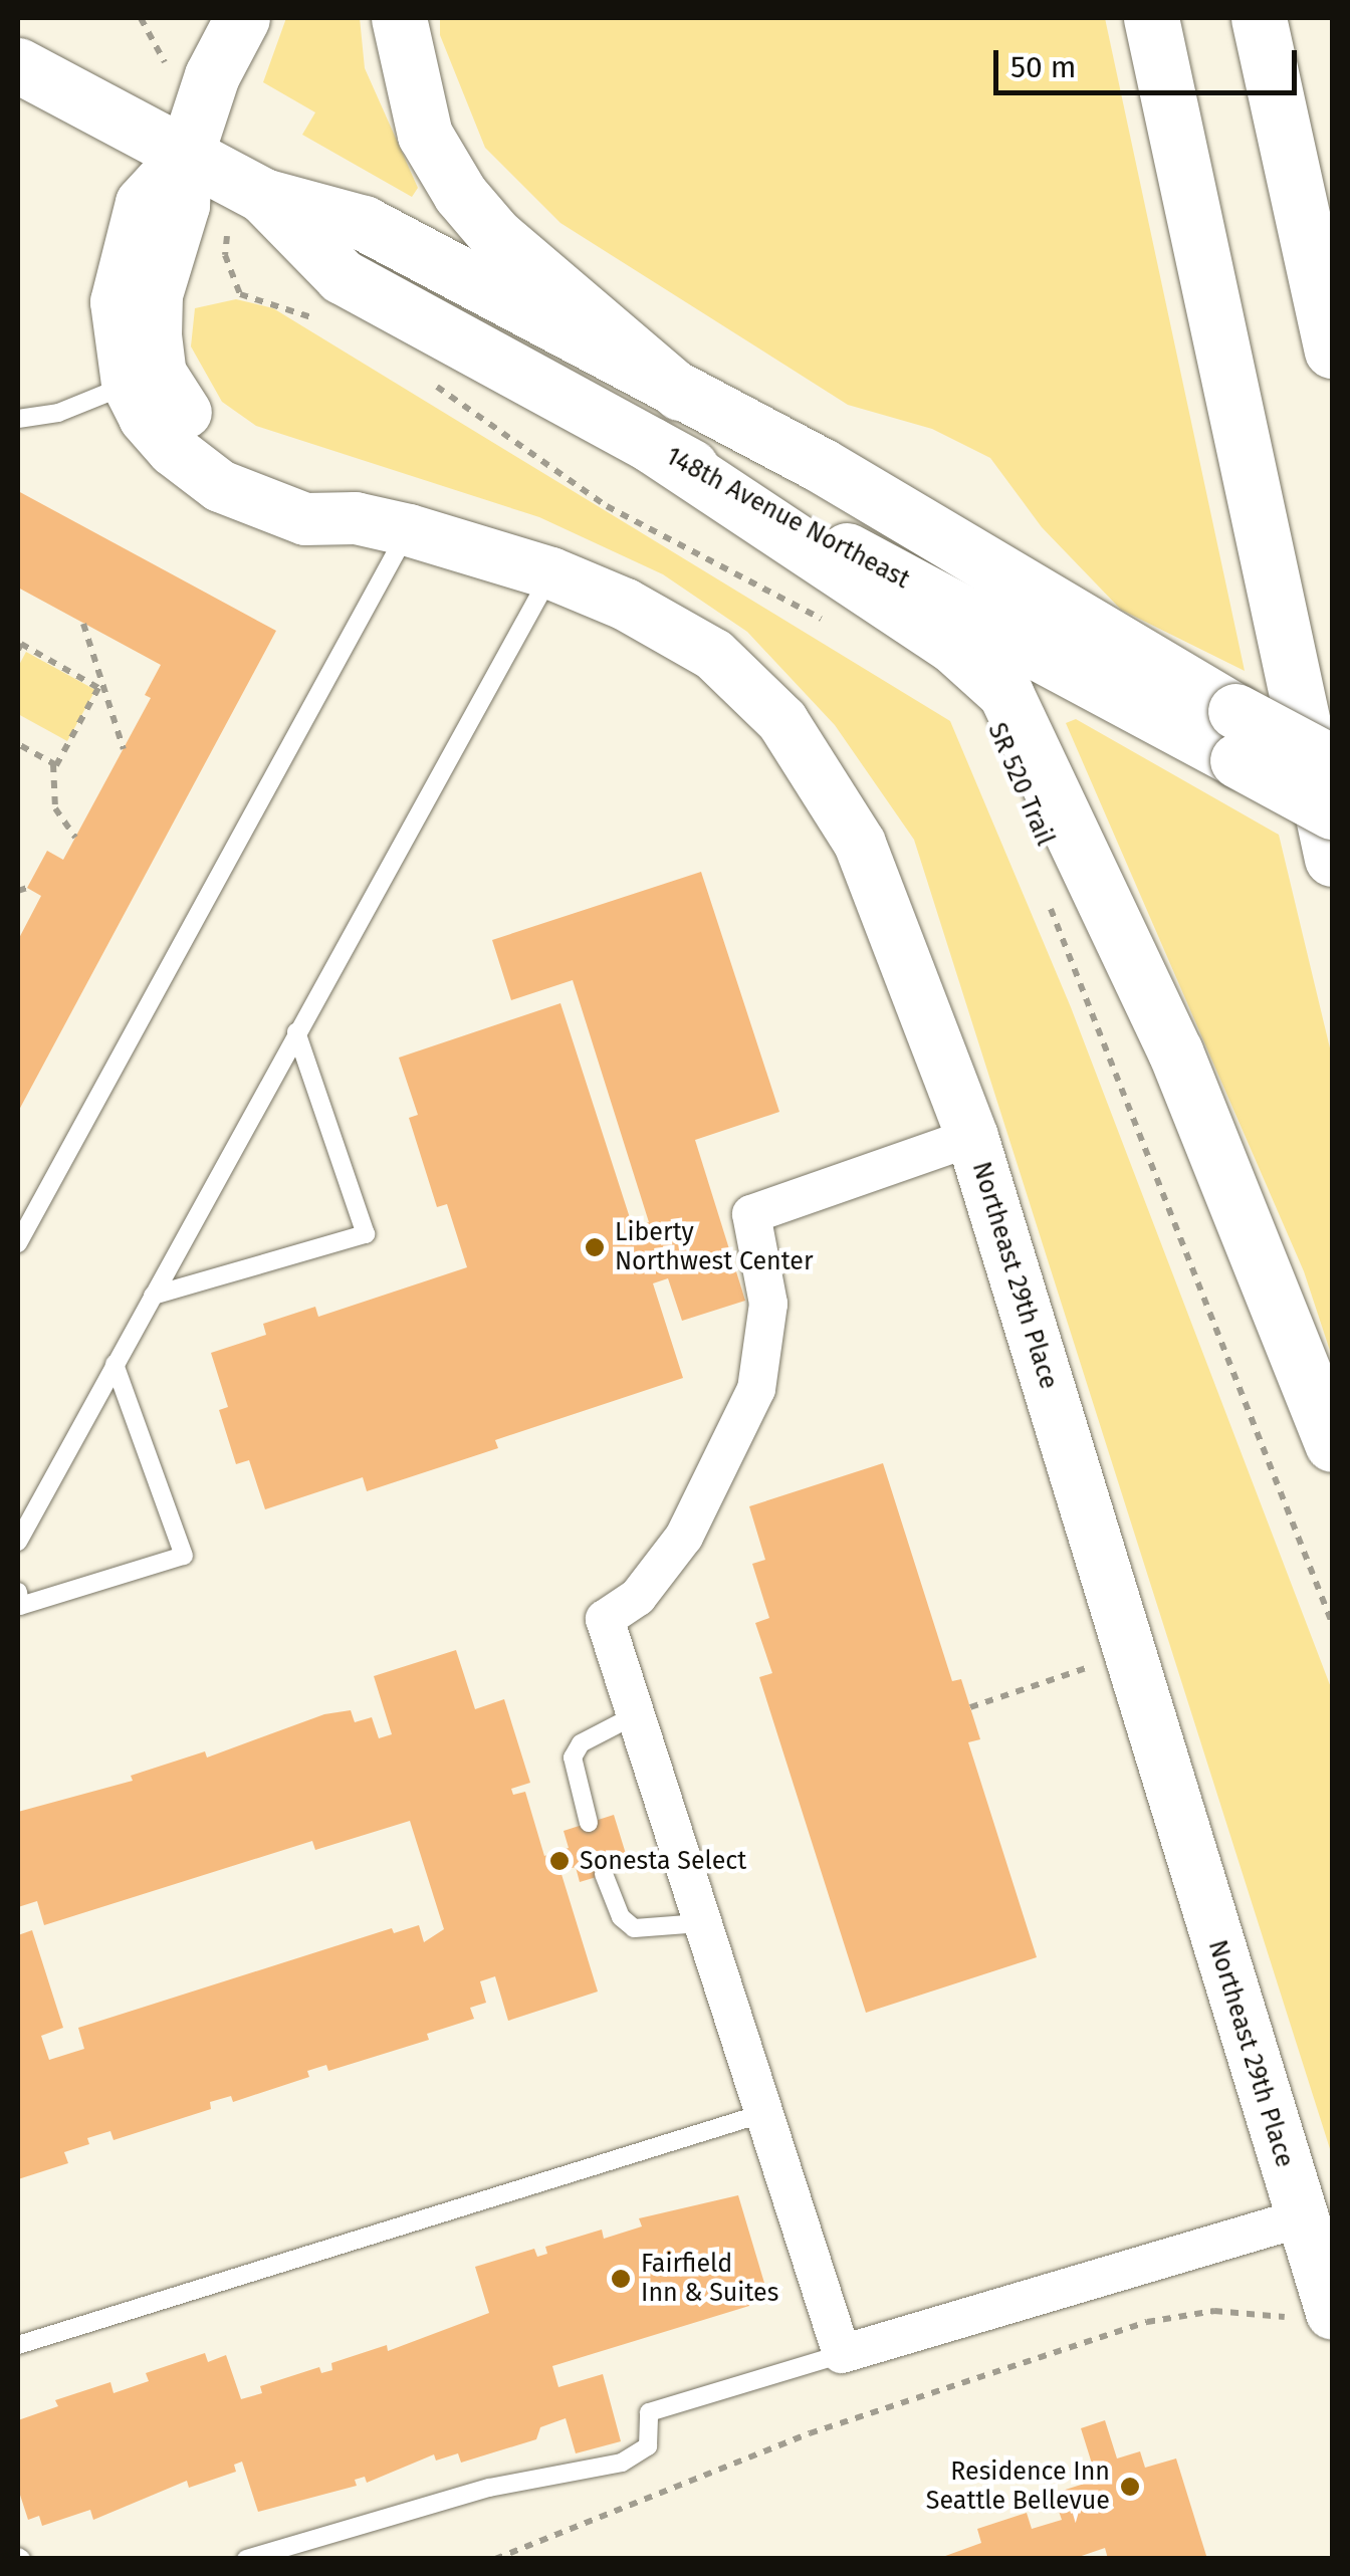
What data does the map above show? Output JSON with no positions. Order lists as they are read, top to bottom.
{
  "streets": {
    "main road": ["148th Avenue Northeast"],
    "street": ["Northeast 29th Place"]
  },
  "crossings": [
    ["148th Avenue Northeast", "Northeast 29th Place"]
  ],
  "places": [
    "Liberty Northwest Center",
    "Sonesta Select",
    "Fairfield Inn & Suites",
    "Residence Inn Seattle Bellevue"
  ],
  "scale_bar": "50 m"
}
